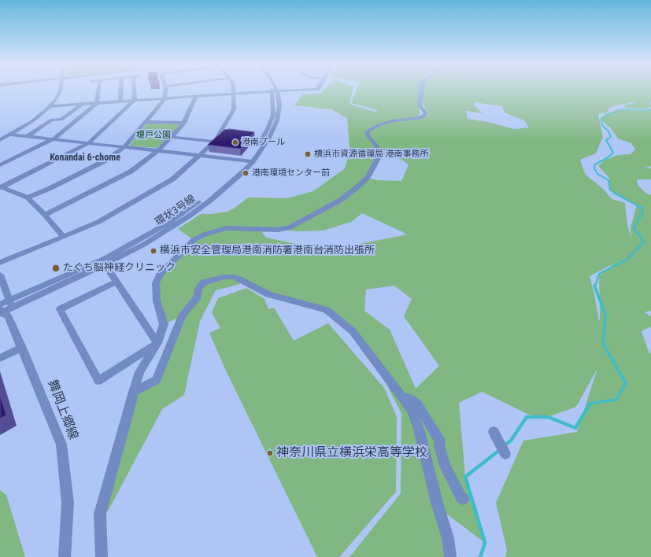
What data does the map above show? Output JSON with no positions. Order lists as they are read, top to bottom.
{
  "streets": {
    "street": ["環状3号線", "舞岡上郷線"]
  },
  "crossings": [
    ["環状3号線", "舞岡上郷線"]
  ],
  "districts": ["Konandai 6-chome"],
  "parks": ["榎戸公園"],
  "places": [
    "港南プール",
    "横浜市資源循環局 港南事務所",
    "港南環境センター前",
    "横浜市安全管理局港南消防署港南台消防出張所",
    "たぐち脳神経クリニック",
    "神奈川県立横浜栄高等学校"
  ]
}
